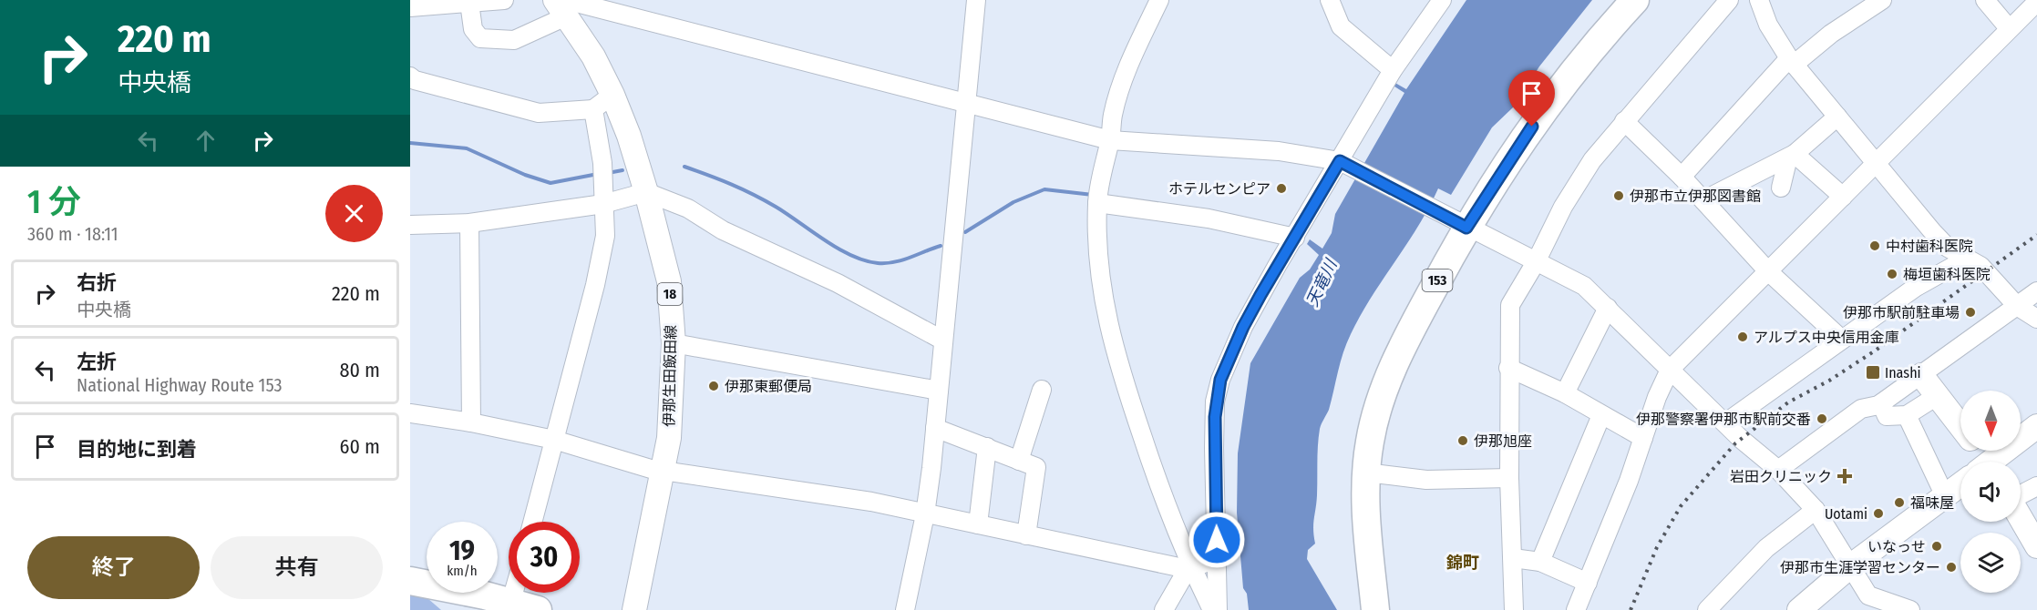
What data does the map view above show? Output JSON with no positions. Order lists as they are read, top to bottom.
{
  "streets": {
    "highway": ["153"],
    "main road": ["18", "伊那生田飯田線"]
  },
  "districts": ["錦町"],
  "water": ["天竜川"],
  "places": {
    "other": [
      "ホテルセンピア",
      "伊那市立伊那図書館",
      "中村歯科医院",
      "梅垣歯科医院",
      "伊那市駅前駐車場",
      "アルプス中央信用金庫",
      "伊那東郵便局",
      "伊那警察署伊那市駅前交番",
      "伊那旭座",
      "福味屋",
      "Uotami",
      "いなっせ",
      "伊那市生涯学習センター"
    ],
    "transit": ["Inashi"],
    "health": ["岩田クリニック"]
  },
  "north": "bottom",
  "page": {
    "turn": ["220 m", "中央橋"],
    "heading": ["1 分", "360 m · 18:11"],
    "list": [
      {
        "name": "右折",
        "note": "中央橋",
        "value": "220 m"
      },
      {
        "name": "左折",
        "note": "National Highway Route 153",
        "value": "80 m"
      },
      {
        "name": "目的地に到着",
        "value": "60 m"
      }
    ],
    "speed": "19 km/h",
    "limit": "30",
    "buttons": ["終了", "共有"]
  }
}
